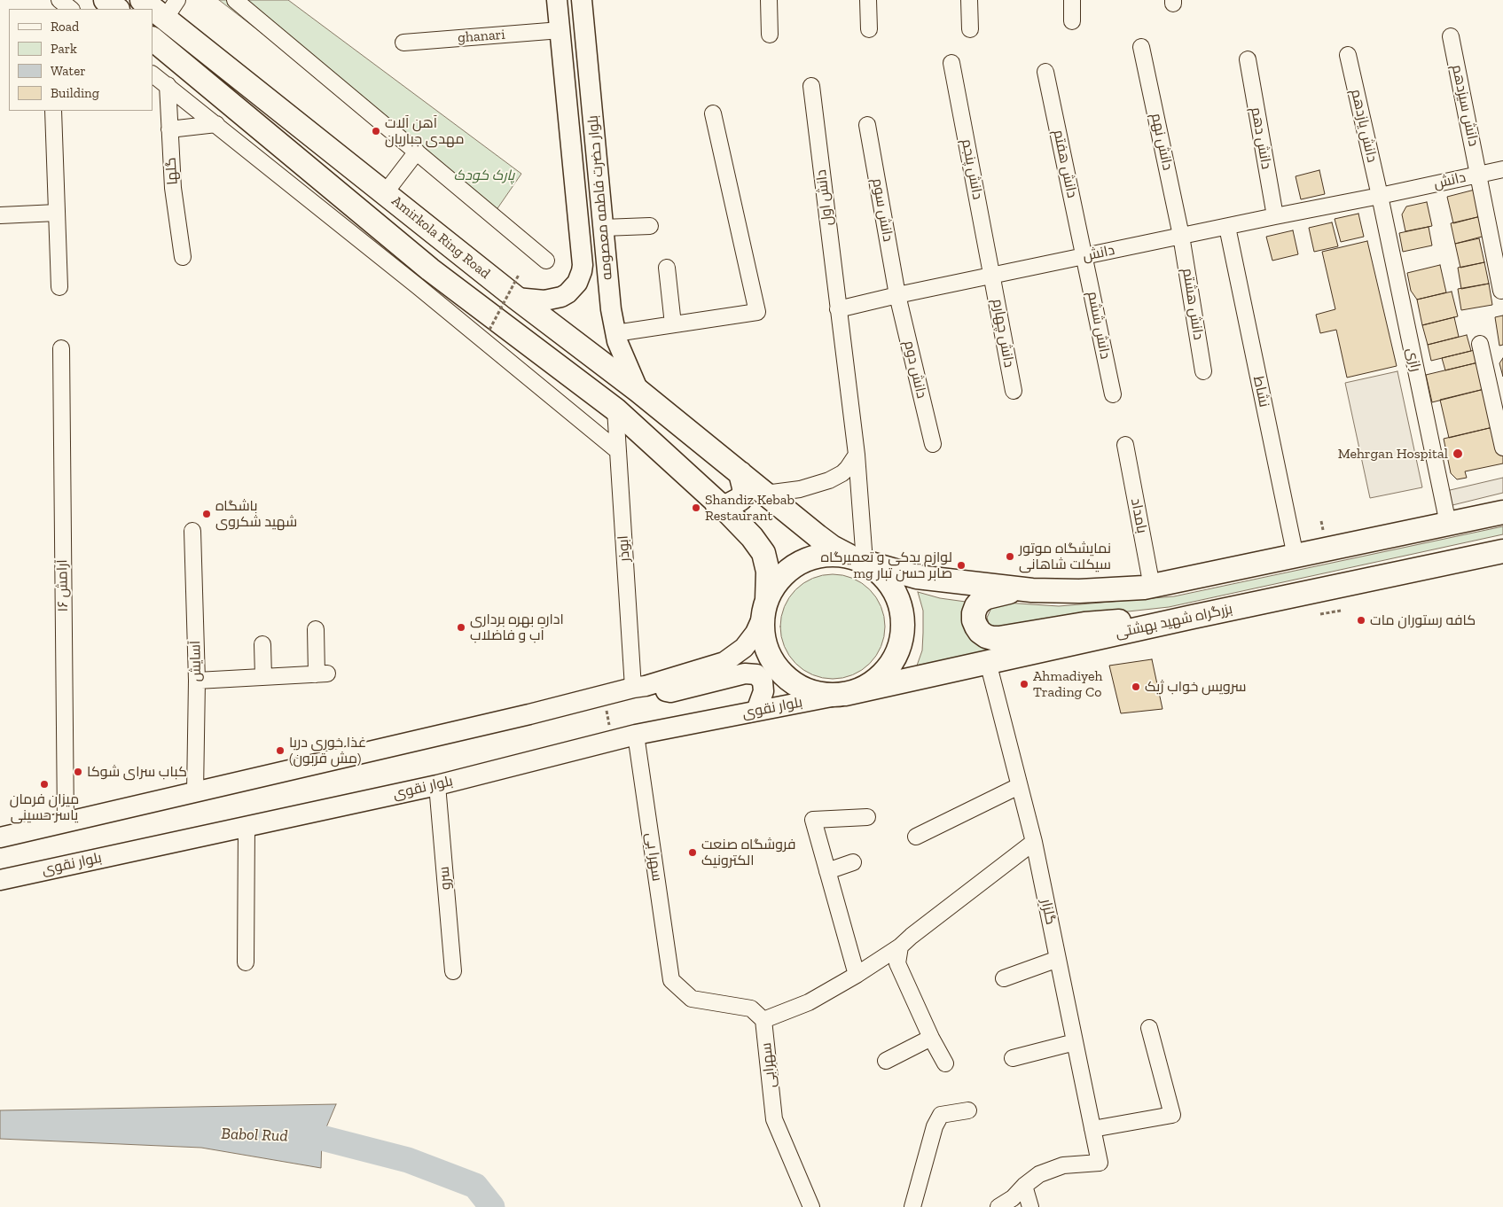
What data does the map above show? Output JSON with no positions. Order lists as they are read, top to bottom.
{
  "streets": {
    "highway": ["Amirkola Ring Road", "بزرگراه شهید بهشتی"],
    "main road": ["بلوار حضرت فاطمه معصومه", "بلوار نقوی"],
    "street": [
      "ghanari",
      "دانش سیزدهم",
      "دانش یازدهم",
      "دانش دهم",
      "دانش نهم",
      "دانش هفتم",
      "دانش پنجم",
      "گلها",
      "دانش",
      "دانش اول",
      "دانش سوم",
      "دانش هشتم",
      "دانش ششم",
      "دانش چهارم",
      "رازی",
      "دانش دوم",
      "نشاط",
      "بامداد",
      "ابوذر",
      "آرامش ۱۶",
      "آسایش",
      "سهرا بی",
      "سرو",
      "گلزار",
      "سهرابی"
    ]
  },
  "crossings": [
    ["ghanari", "بلوار حضرت فاطمه معصومه"],
    ["دانش سیزدهم", "دانش"],
    ["دانش یازدهم", "دانش"],
    ["دانش یازدهم", "رازی"],
    ["دانش دهم", "دانش"],
    ["دانش نهم", "دانش"],
    ["دانش نهم", "دانش هشتم"],
    ["دانش هفتم", "دانش"],
    ["دانش هفتم", "دانش ششم"],
    ["دانش پنجم", "دانش"],
    ["دانش پنجم", "دانش چهارم"],
    ["دانش", "دانش اول"],
    ["دانش", "دانش سوم"],
    ["دانش", "دانش هشتم"],
    ["دانش", "دانش ششم"],
    ["دانش", "دانش چهارم"],
    ["دانش", "رازی"],
    ["دانش", "دانش دوم"],
    ["دانش", "نشاط"],
    ["بلوار حضرت فاطمه معصومه", "Amirkola Ring Road"],
    ["دانش سوم", "دانش دوم"],
    ["Amirkola Ring Road", "ابوذر"],
    ["Amirkola Ring Road", "بزرگراه شهید بهشتی"],
    ["Amirkola Ring Road", "بلوار نقوی"],
    ["بزرگراه شهید بهشتی", "بلوار نقوی"],
    ["بزرگراه شهید بهشتی", "گلزار"],
    ["بلوار نقوی", "سهرا بی"],
    ["بلوار نقوی", "سرو"],
    ["سهرا بی", "سهرابی"]
  ],
  "water": ["Babol Rud"],
  "parks": ["پارک کودک"],
  "places": [
    "آهن آلات مهدی جباریان",
    "Mehrgan Hospital",
    "Shandiz Kebab Restaurant",
    "باشگاه شهید شکروی",
    "نمایشگاه موتور سیکلت شاهانی",
    "لوازم یدکی و تعمیرگاه mg صابر حسن تبار",
    "کافه رستوران مات",
    "اداره بهره برداری آب و فاضلاب",
    "Ahmadiyeh Trading Co",
    "سرویس خواب ژیک",
    "غذا خوری دریا (مش قربون)",
    "کباب سرای شوکا",
    "میزان فرمان یاسر حسینی",
    "فروشگاه صنعت الکترونیک"
  ],
  "legend": [
    "Road",
    "Park",
    "Water",
    "Building"
  ]
}
